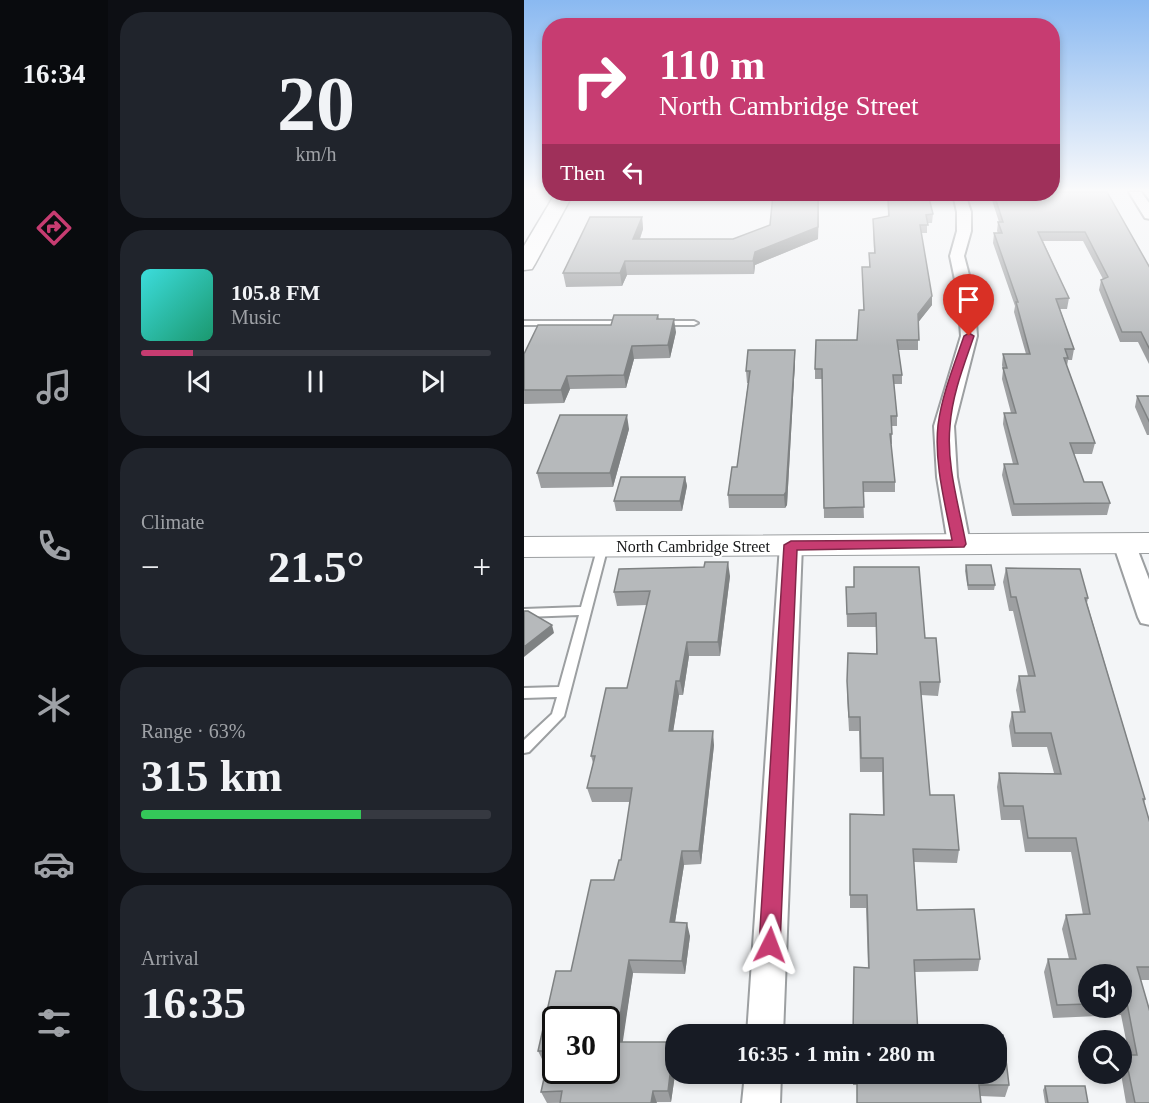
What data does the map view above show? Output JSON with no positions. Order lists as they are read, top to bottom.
{
  "streets": {
    "street": ["North Cambridge Street"]
  },
  "page": {
    "tabs": "16:34",
    "tile": [
      ["20", "km/h"],
      "Climate",
      ["Range · 63%", "315 km"],
      ["Arrival", "16:35"]
    ],
    "turn": ["110 m", "North Cambridge Street"],
    "then": "Then",
    "song": ["105.8 FM", "Music"],
    "heat": ["−", "21.5°", "+"],
    "limit": "30",
    "trip": "16:35 · 1 min · 280 m"
  }
}
